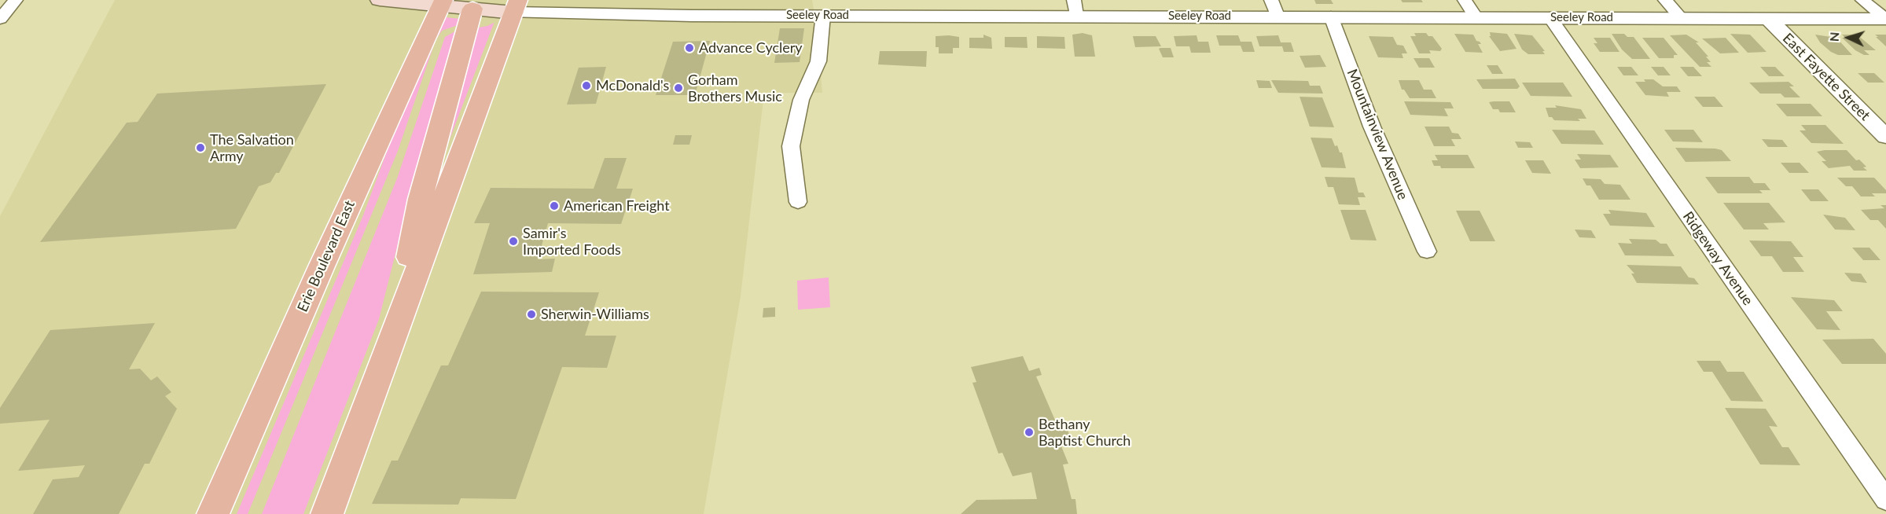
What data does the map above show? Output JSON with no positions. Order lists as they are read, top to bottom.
{
  "streets": {
    "main road": ["Erie Boulevard East"],
    "street": [
      "Seeley Road",
      "East Fayette Street",
      "Mountainview Avenue",
      "Ridgeway Avenue"
    ]
  },
  "crossings": [
    ["Seeley Road", "East Fayette Street"],
    ["Seeley Road", "Mountainview Avenue"],
    ["Seeley Road", "Ridgeway Avenue"]
  ],
  "places": [
    "Advance Cyclery",
    "McDonald's",
    "Gorham Brothers Music",
    "The Salvation Army",
    "American Freight",
    "Samir's Imported Foods",
    "Sherwin-Williams",
    "Bethany Baptist Church"
  ],
  "north": "left"
}
